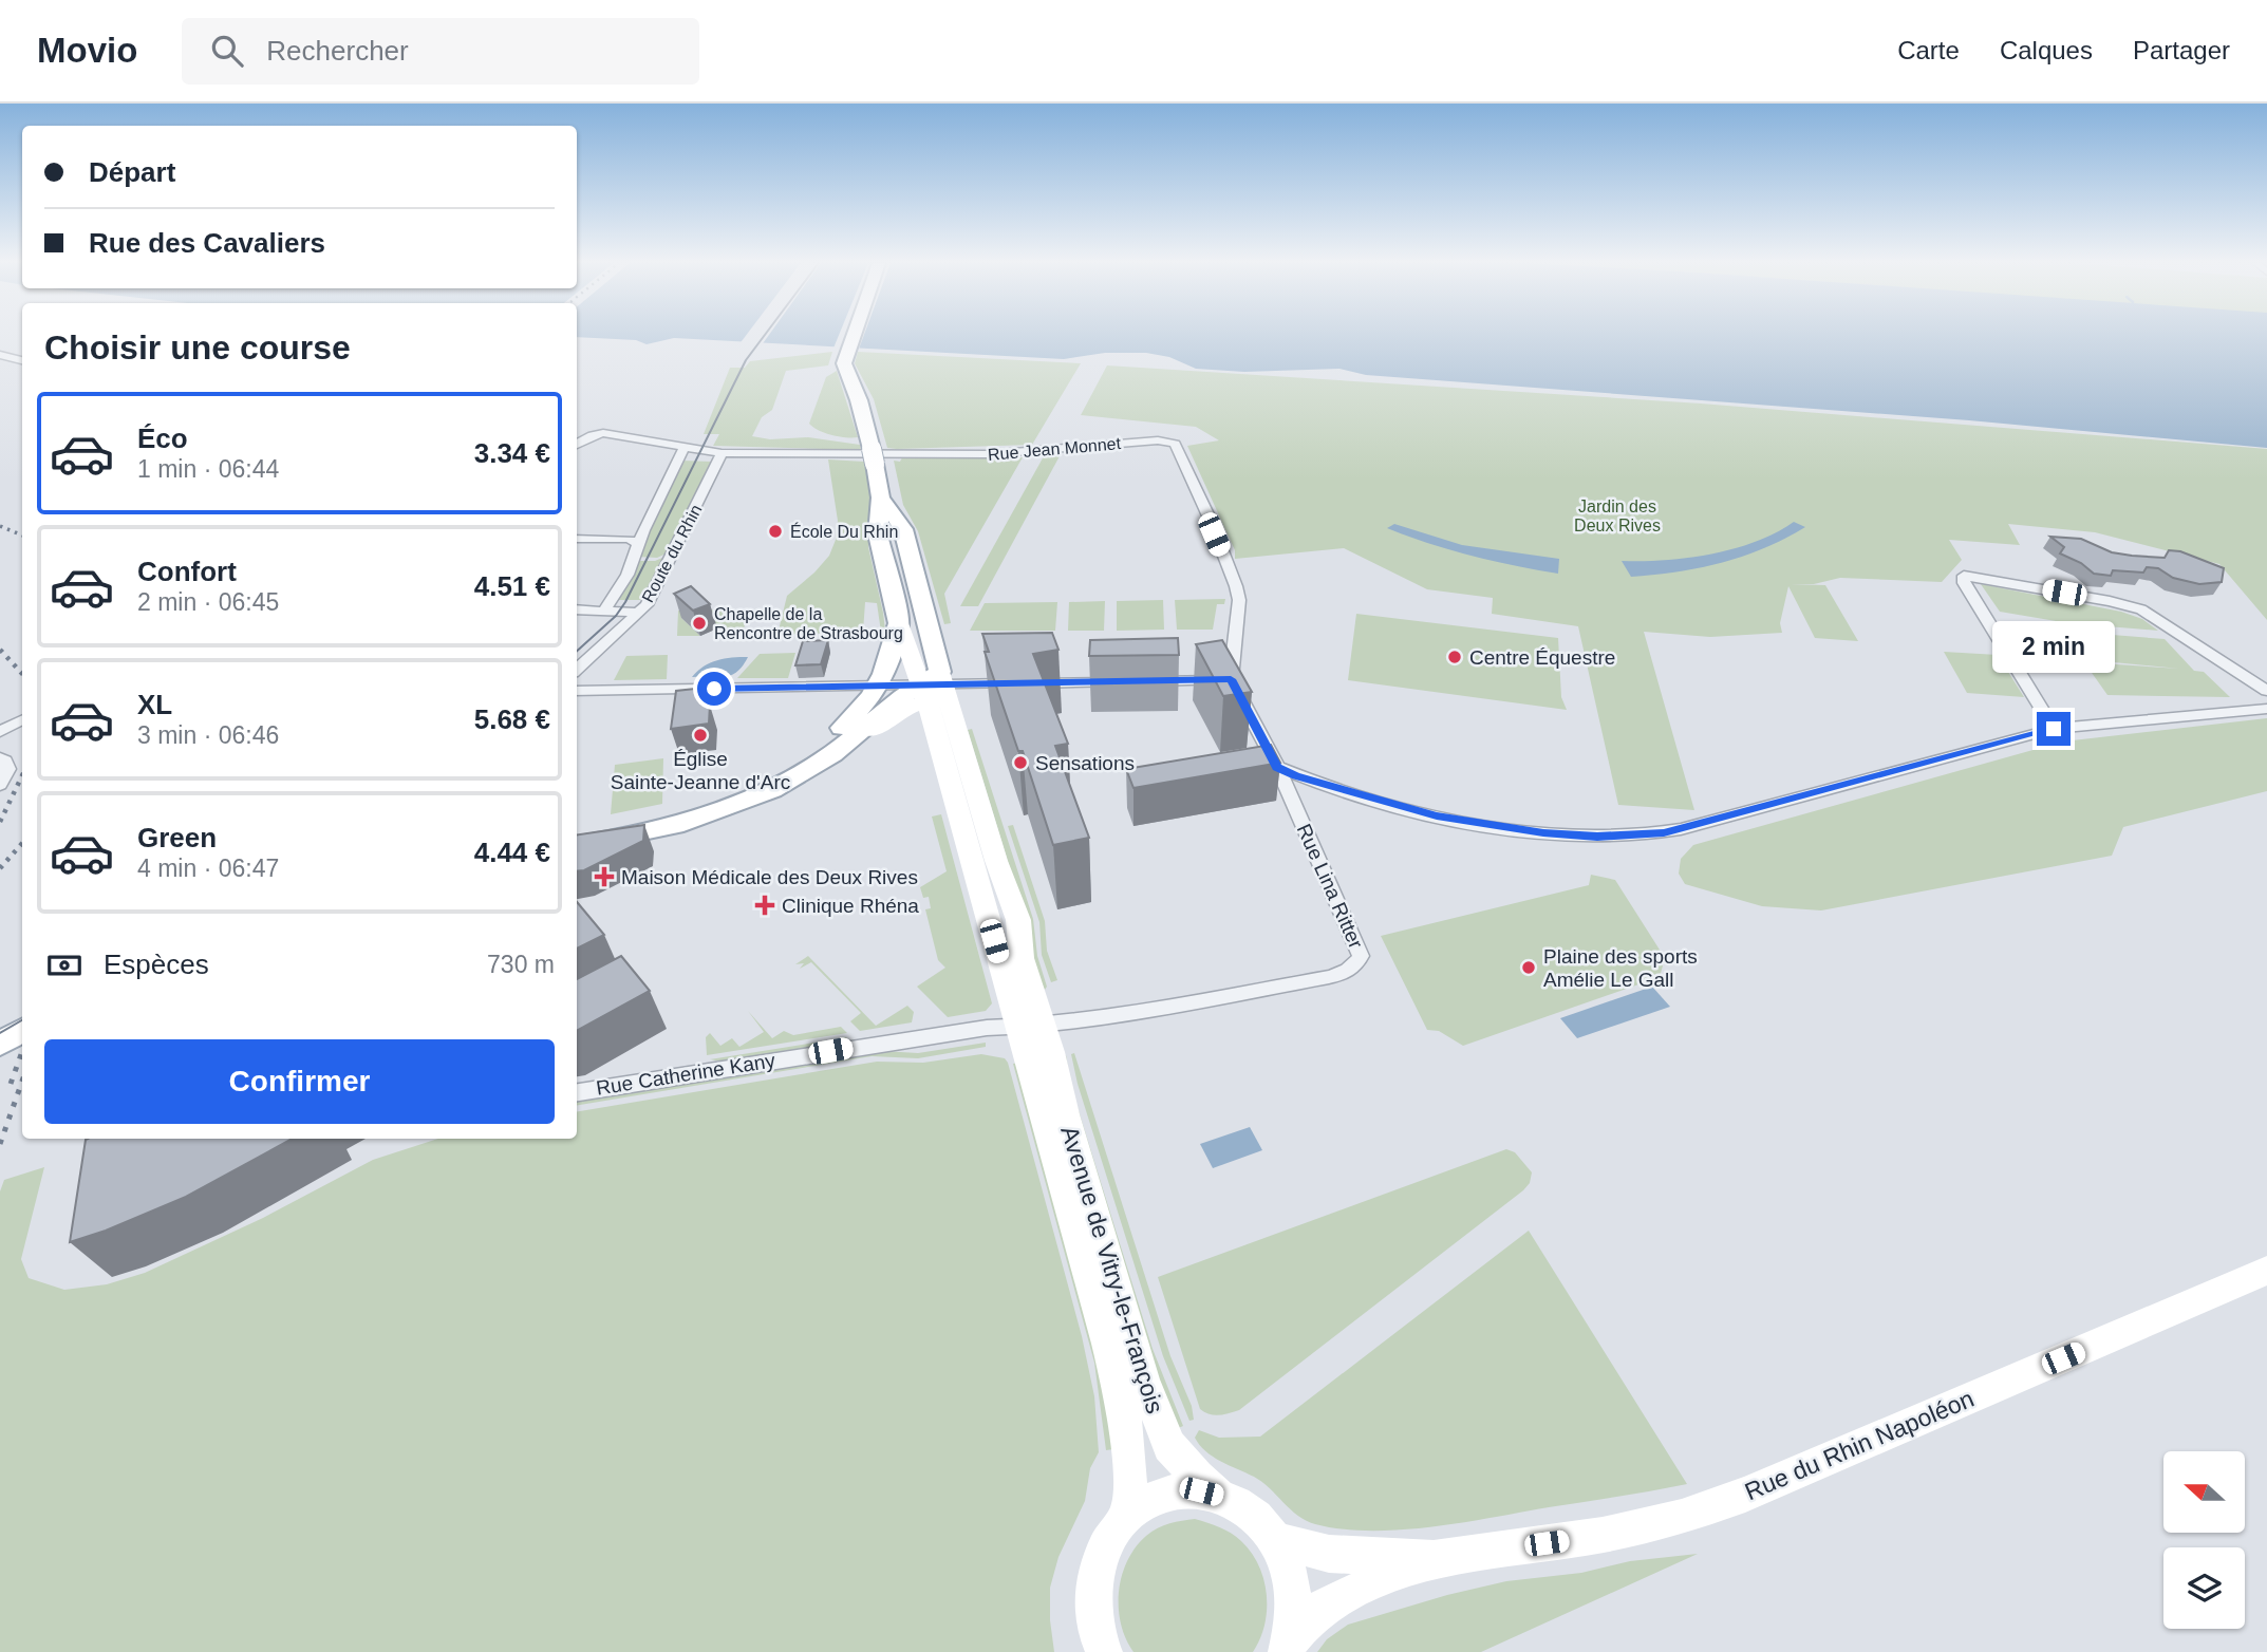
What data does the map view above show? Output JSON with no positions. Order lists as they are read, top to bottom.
{
  "streets": {
    "main road": ["Avenue de Vitry-le-François", "Rue du Rhin Napoléon"],
    "street": [
      "Rue Jean Monnet",
      "Route du Rhin",
      "Rue Lina Ritter",
      "Rue Catherine Kany"
    ]
  },
  "crossings": [
    ["Rue Jean Monnet", "Route du Rhin"],
    ["Rue Jean Monnet", "Rue Lina Ritter"],
    ["Rue Lina Ritter", "Rue Catherine Kany"],
    ["Rue Lina Ritter", "Avenue de Vitry-le-François"],
    ["Rue Catherine Kany", "Avenue de Vitry-le-François"]
  ],
  "parks": ["Jardin des Deux Rives"],
  "places": {
    "other": [
      "École Du Rhin",
      "Chapelle de la Rencontre de Strasbourg",
      "Centre Équestre",
      "Église Sainte-Jeanne d'Arc",
      "Sensations",
      "Plaine des sports Amélie Le Gall"
    ],
    "health": ["Maison Médicale des Deux Rives", "Clinique Rhéna"]
  },
  "north": "left",
  "page": {
    "header": "Movio",
    "search": "Rechercher",
    "nav": ["Carte", "Calques", "Partager"],
    "banner": ["Départ", "Rue des Cavaliers"],
    "heading": "Choisir une course",
    "list": [
      {
        "name": "Éco",
        "note": "1 min · 06:44",
        "value": "3.34 €"
      },
      {
        "name": "Confort",
        "note": "2 min · 06:45",
        "value": "4.51 €"
      },
      {
        "name": "XL",
        "note": "3 min · 06:46",
        "value": "5.68 €"
      },
      {
        "name": "Green",
        "note": "4 min · 06:47",
        "value": "4.44 €"
      }
    ],
    "bubble": "2 min",
    "pay": ["Espèces", "730 m"],
    "buttons": "Confirmer"
  }
}
